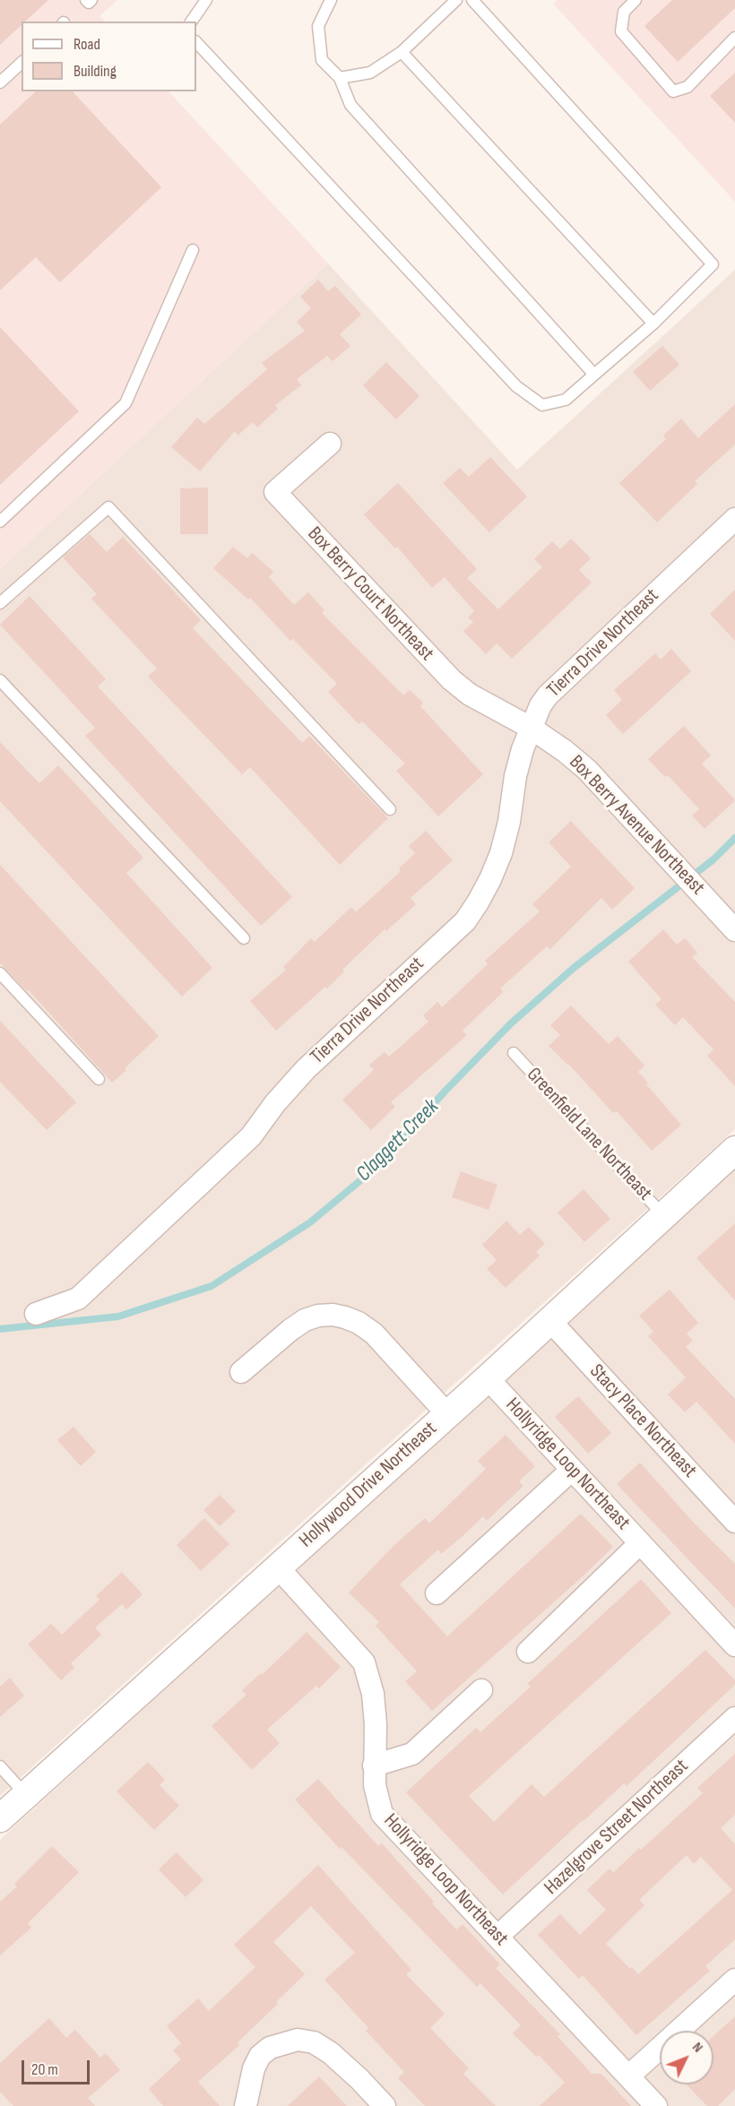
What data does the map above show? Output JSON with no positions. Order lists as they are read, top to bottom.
{
  "streets": {
    "street": [
      "Box Berry Court Northeast",
      "Tierra Drive Northeast",
      "Box Berry Avenue Northeast",
      "Stacy Place Northeast",
      "Hollyridge Loop Northeast",
      "Hollywood Drive Northeast",
      "Hazelgrove Street Northeast"
    ],
    "lane": ["Greenfield Lane Northeast"]
  },
  "crossings": [
    ["Box Berry Court Northeast", "Tierra Drive Northeast"],
    ["Box Berry Court Northeast", "Box Berry Avenue Northeast"],
    ["Tierra Drive Northeast", "Box Berry Avenue Northeast"],
    ["Greenfield Lane Northeast", "Hollywood Drive Northeast"],
    ["Stacy Place Northeast", "Hollywood Drive Northeast"],
    ["Hollyridge Loop Northeast", "Hollywood Drive Northeast"],
    ["Hollyridge Loop Northeast", "Hazelgrove Street Northeast"]
  ],
  "water": ["Claggett Creek"],
  "legend": ["Road", "Building"],
  "scale_bar": "20 m",
  "north": "top right"
}
